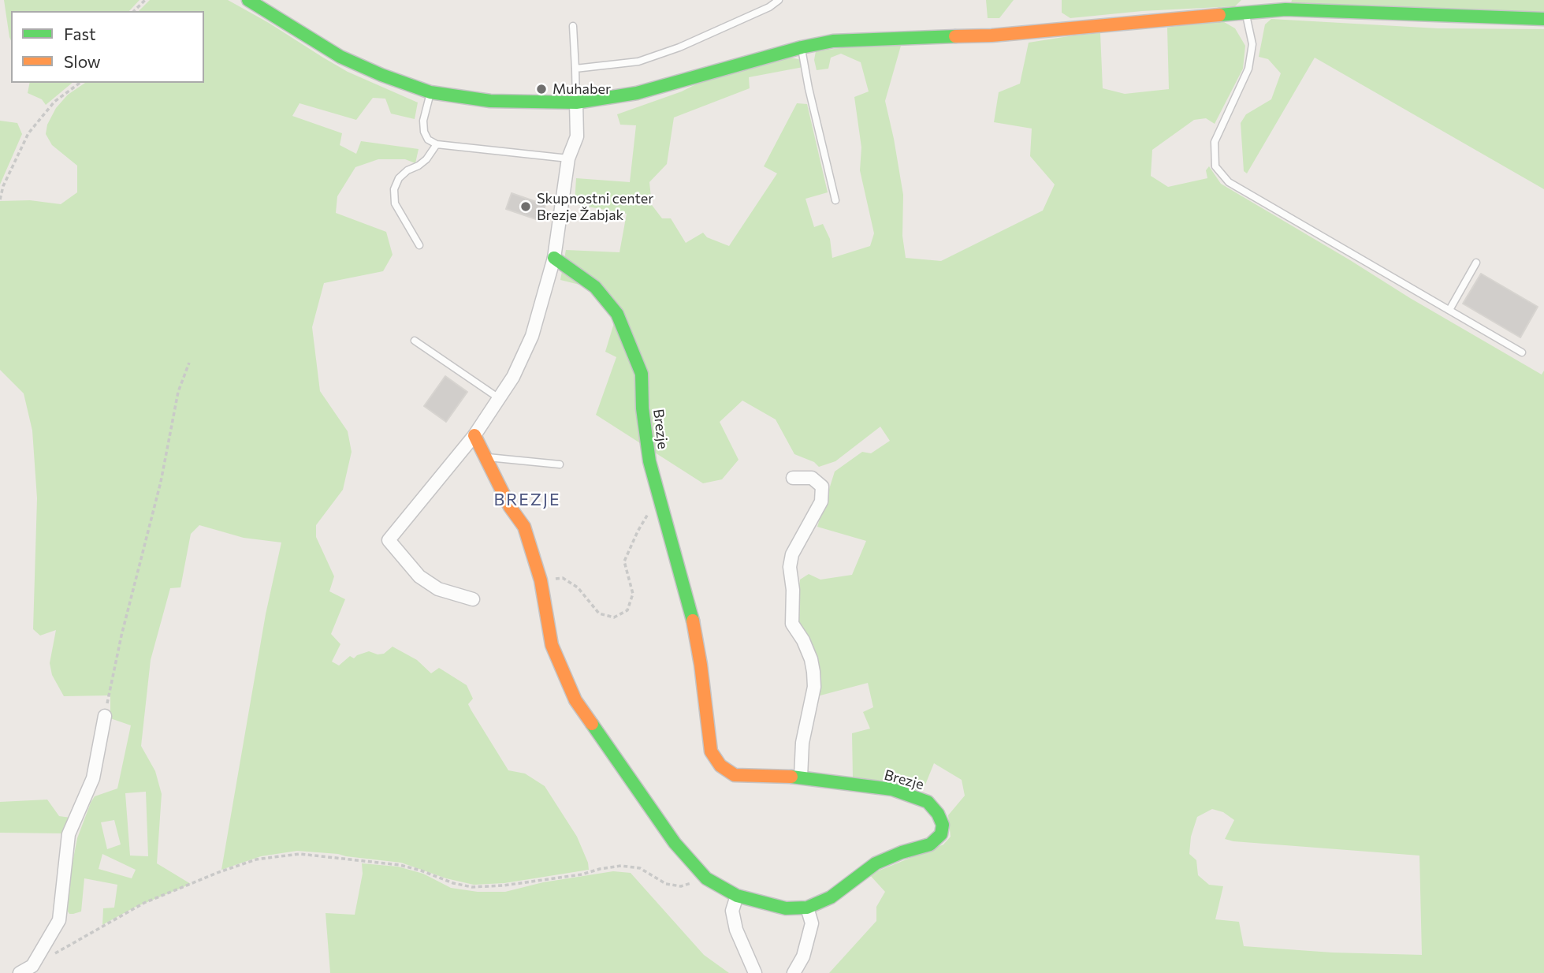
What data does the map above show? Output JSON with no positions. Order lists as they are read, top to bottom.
{
  "streets": {
    "street": ["Brezje"]
  },
  "districts": ["BREZJE"],
  "places": ["Muhaber", "Skupnostni center Brezje Žabjak"],
  "legend": ["Fast", "Slow"]
}
